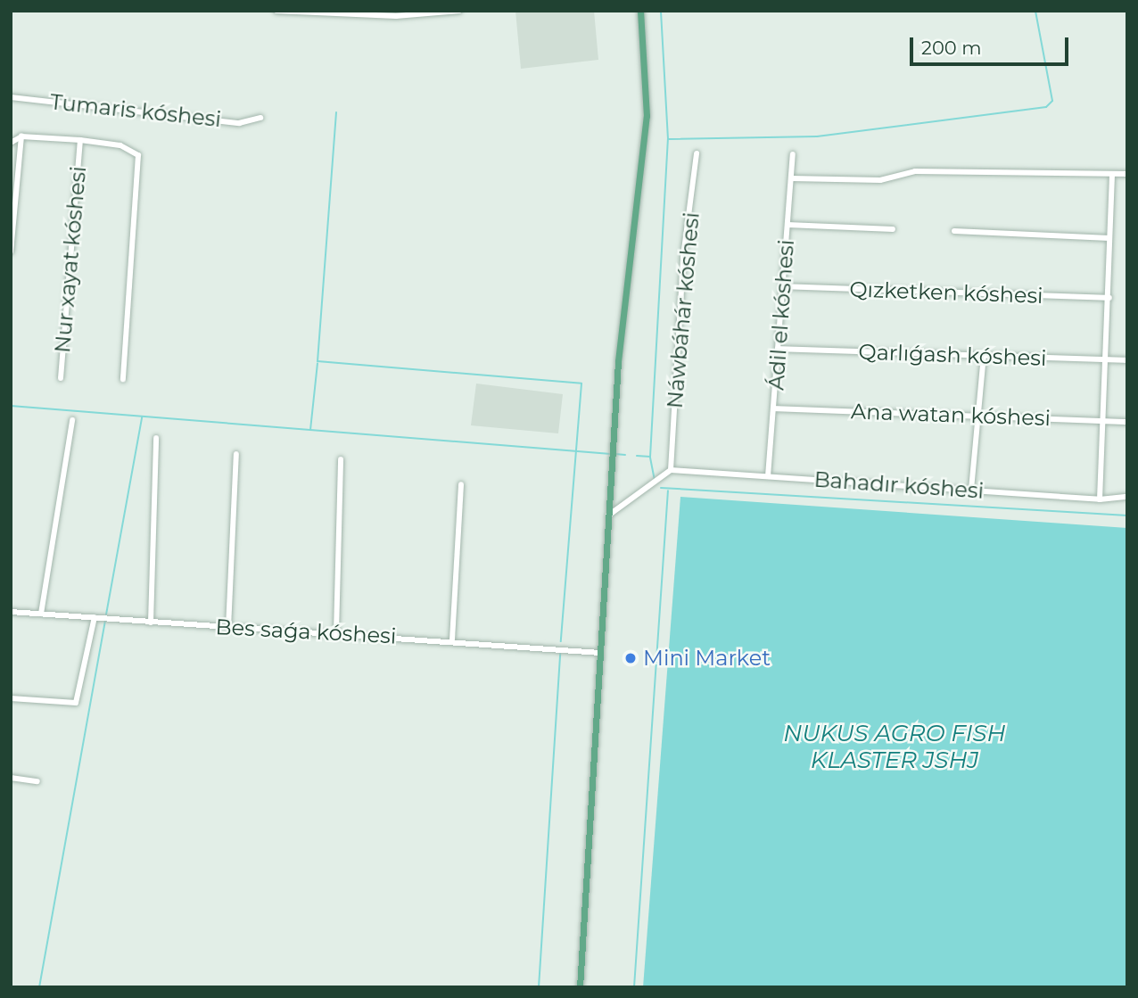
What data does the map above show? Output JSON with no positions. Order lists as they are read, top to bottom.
{
  "streets": {
    "street": [
      "Tumaris kóshesi",
      "Nur xayat kóshesi",
      "Qızketken kóshesi",
      "Náwbáhár kóshesi",
      "Ádil el kóshesi",
      "Qarlıǵash kóshesi",
      "Ana watan kóshesi",
      "Bahadır kóshesi",
      "Bes saǵa kóshesi"
    ]
  },
  "crossings": [
    ["Qızketken kóshesi", "Ádil el kóshesi"],
    ["Náwbáhár kóshesi", "Bahadır kóshesi"],
    ["Ádil el kóshesi", "Qarlıǵash kóshesi"],
    ["Ádil el kóshesi", "Ana watan kóshesi"],
    ["Ádil el kóshesi", "Bahadır kóshesi"]
  ],
  "water": ["NUKUS AGRO FISH KLASTER JSHJ"],
  "places": ["Mini Market"],
  "scale_bar": "200 m"
}
